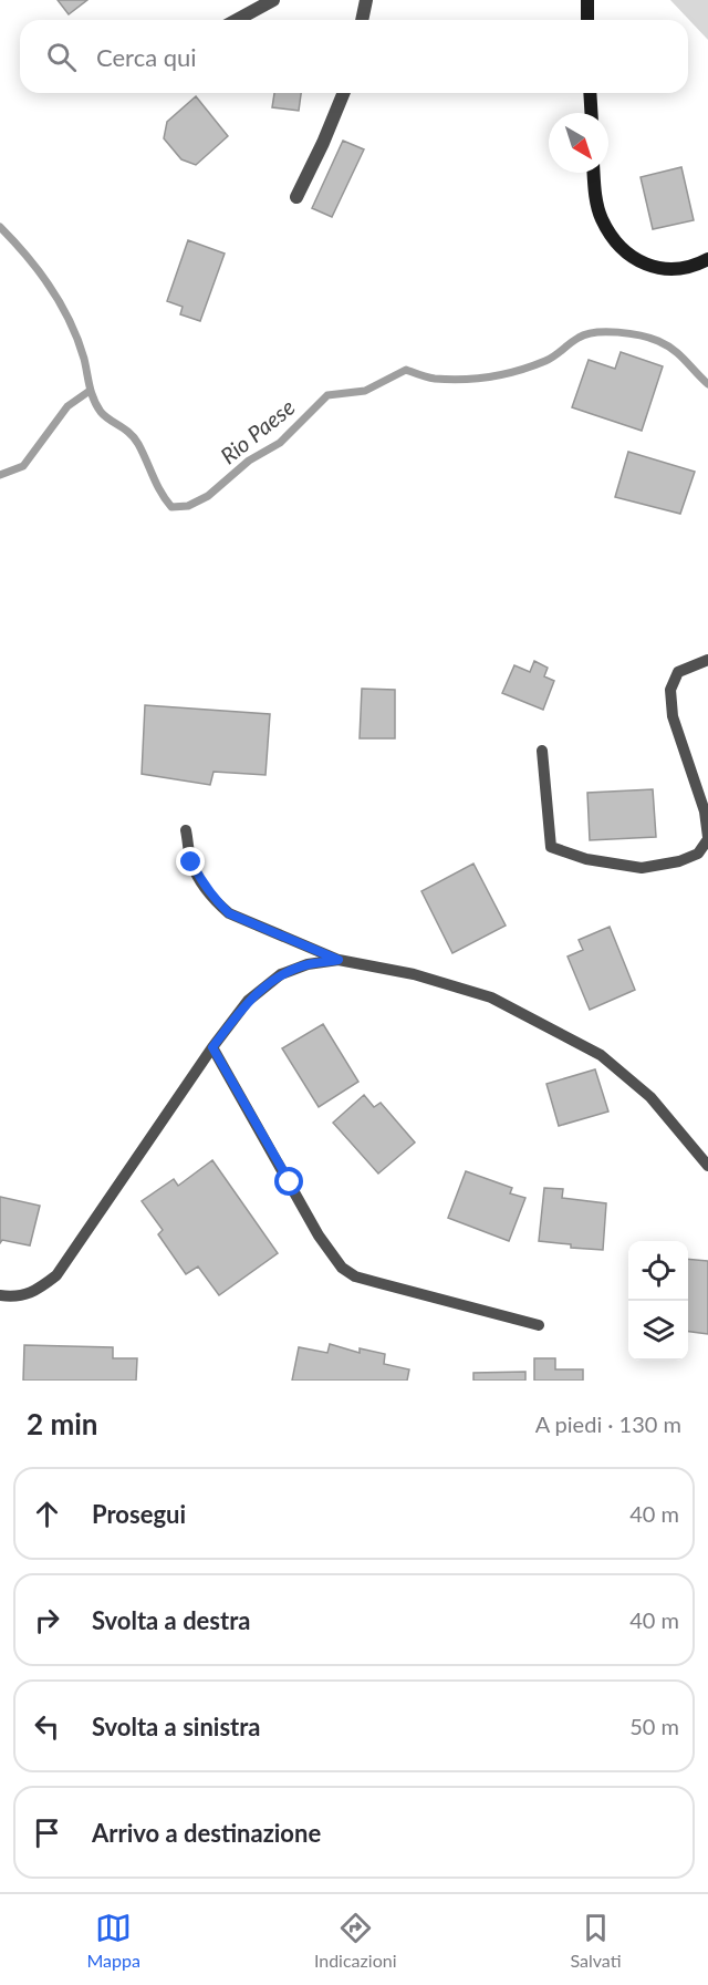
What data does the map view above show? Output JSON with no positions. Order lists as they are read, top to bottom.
{
  "water": ["Rio Paese"],
  "north": "bottom right",
  "page": {
    "search": "Cerca qui",
    "heading": ["2 min", "A piedi · 130 m"],
    "list": [
      ["Prosegui", "40 m"],
      ["Svolta a destra", "40 m"],
      ["Svolta a sinistra", "50 m"],
      "Arrivo a destinazione"
    ],
    "nav": ["Mappa", "Indicazioni", "Salvati"]
  }
}
